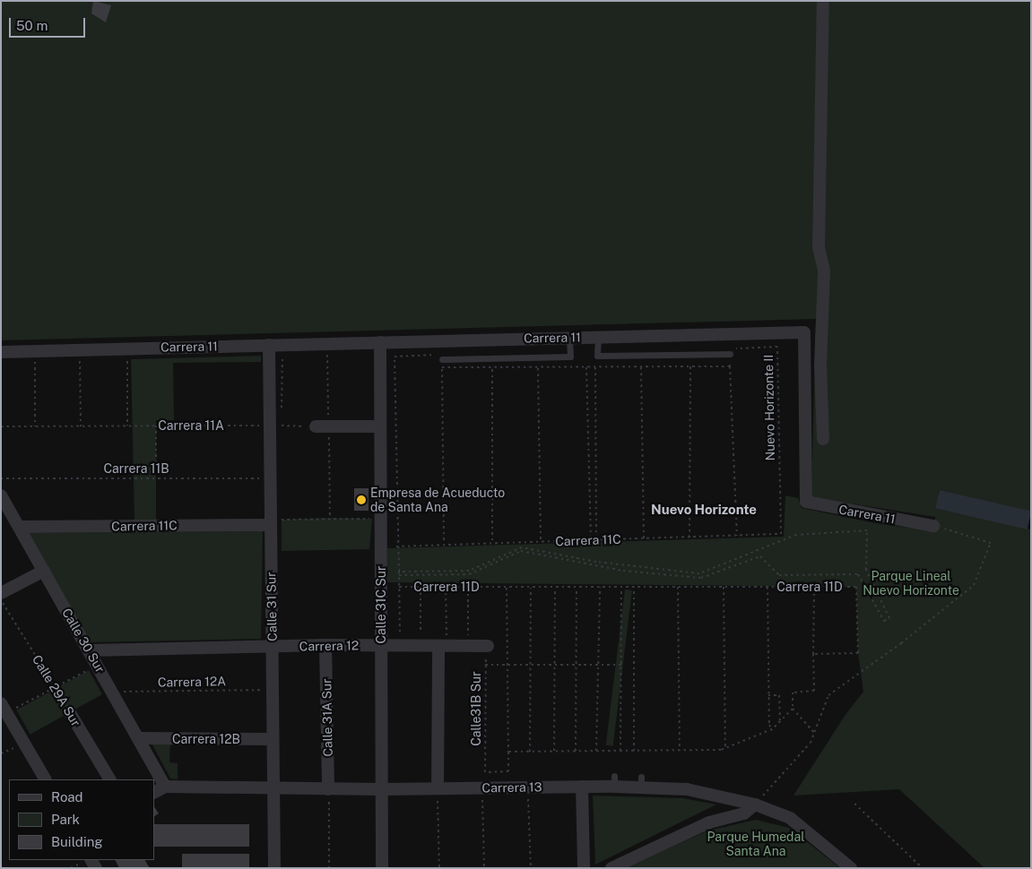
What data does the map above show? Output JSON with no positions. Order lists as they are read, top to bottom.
{
  "streets": {
    "street": [
      "Carrera 11",
      "Carrera 11C",
      "Calle 31C Sur",
      "Calle 31 Sur",
      "Calle 30 Sur",
      "Carrera 12",
      "Calle 29A Sur",
      "Calle 31A Sur",
      "Carrera 12B",
      "Carrera 13"
    ],
    "path": [
      "Nuevo Horizonte II",
      "Carrera 11A",
      "Carrera 11B",
      "Carrera 11D",
      "Carrera 12A",
      "Calle31B Sur"
    ]
  },
  "crossings": [
    ["Carrera 11", "Calle 31C Sur"],
    ["Carrera 11", "Calle 31 Sur"],
    ["Nuevo Horizonte II", "Carrera 11C"],
    ["Carrera 11A", "Calle 31 Sur"],
    ["Carrera 11B", "Calle 31 Sur"],
    ["Carrera 11C", "Calle 31 Sur"],
    ["Carrera 11C", "Calle 30 Sur"],
    ["Calle 31C Sur", "Carrera 12"],
    ["Calle 31C Sur", "Carrera 13"],
    ["Calle 31 Sur", "Carrera 12"],
    ["Calle 31 Sur", "Carrera 12A"],
    ["Calle 31 Sur", "Carrera 12B"],
    ["Calle 31 Sur", "Carrera 13"],
    ["Calle 30 Sur", "Carrera 12"],
    ["Calle 30 Sur", "Carrera 12A"],
    ["Calle 30 Sur", "Carrera 12B"],
    ["Calle 30 Sur", "Carrera 13"],
    ["Carrera 12", "Calle31B Sur"],
    ["Carrera 12", "Calle 31A Sur"],
    ["Calle 31A Sur", "Carrera 13"]
  ],
  "districts": ["Nuevo Horizonte"],
  "parks": ["Parque Lineal Nuevo Horizonte", "Parque Humedal Santa Ana"],
  "places": ["Empresa de Acueducto de Santa Ana"],
  "legend": ["Road", "Park", "Building"],
  "scale_bar": "50 m"
}
